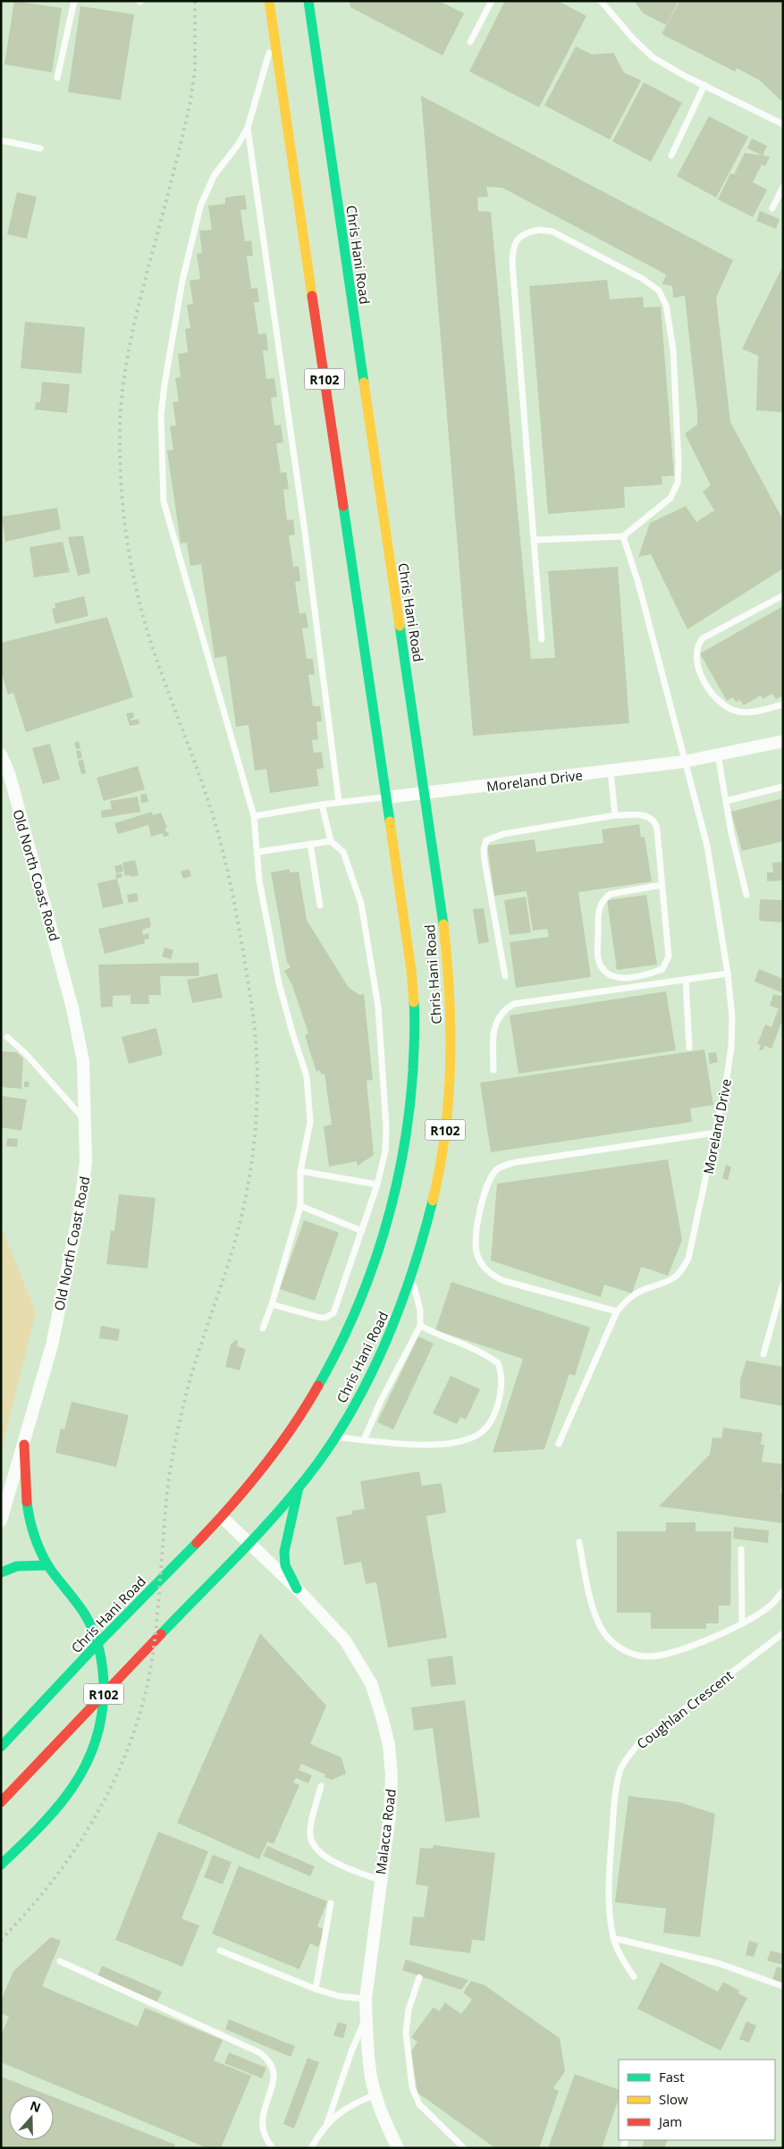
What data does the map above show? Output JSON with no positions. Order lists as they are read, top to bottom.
{
  "streets": {
    "main road": ["Chris Hani Road", "R102"],
    "street": ["Moreland Drive", "Old North Coast Road", "Malacca Road"],
    "lane": ["Coughlan Crescent"]
  },
  "crossings": [
    ["Chris Hani Road", "Moreland Drive"],
    ["Chris Hani Road", "Malacca Road"]
  ],
  "legend": ["Fast", "Slow", "Jam"],
  "north": "top"
}
